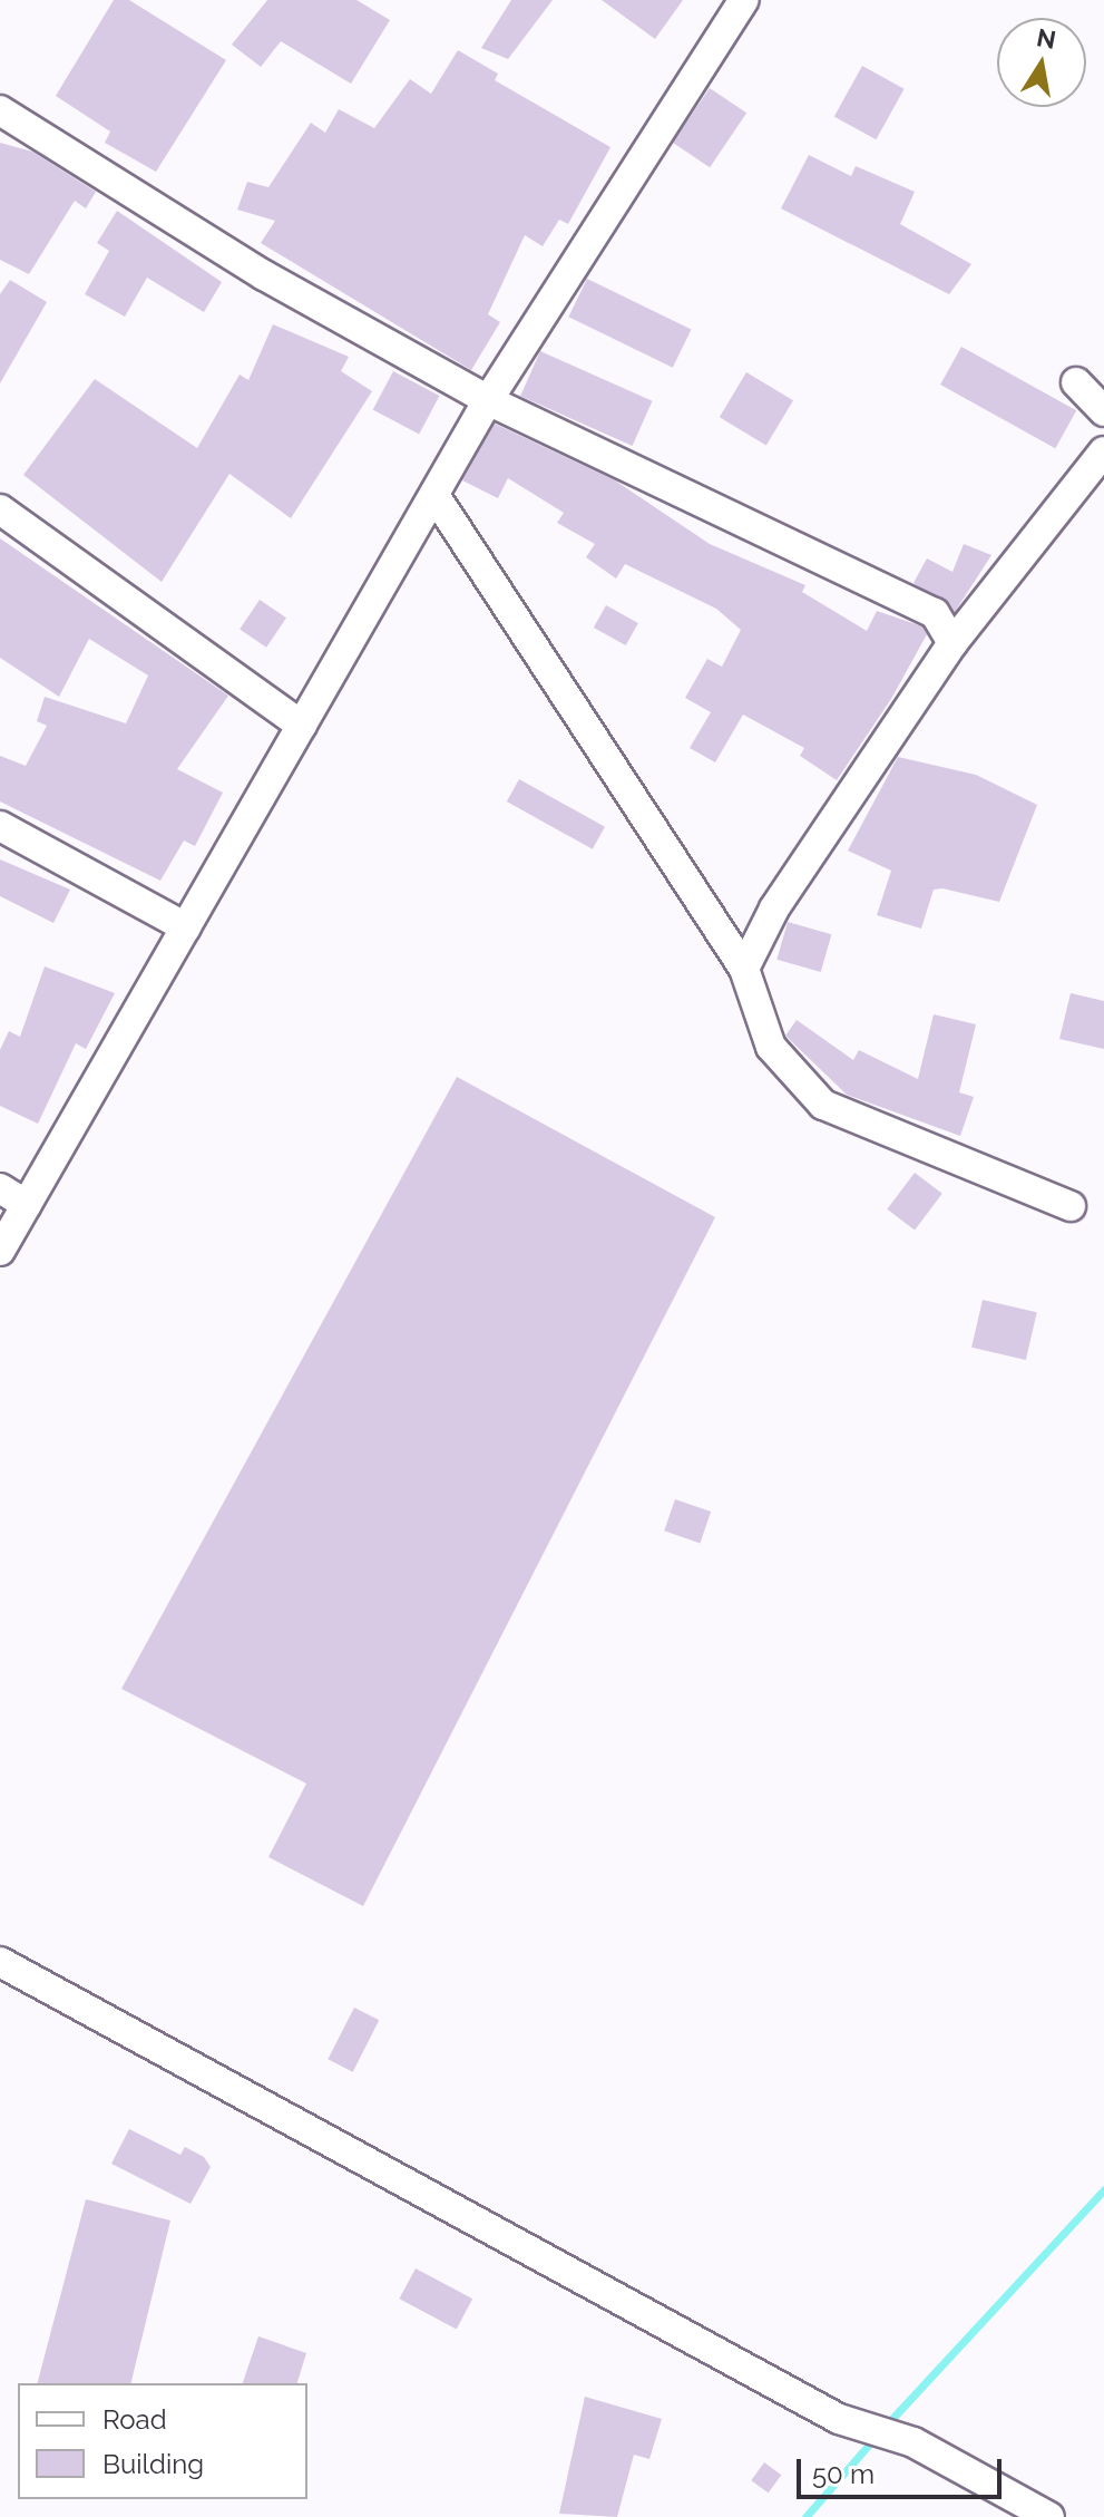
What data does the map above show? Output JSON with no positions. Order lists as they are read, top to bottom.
{
  "legend": ["Road", "Building"],
  "scale_bar": "50 m",
  "north": "top"
}
